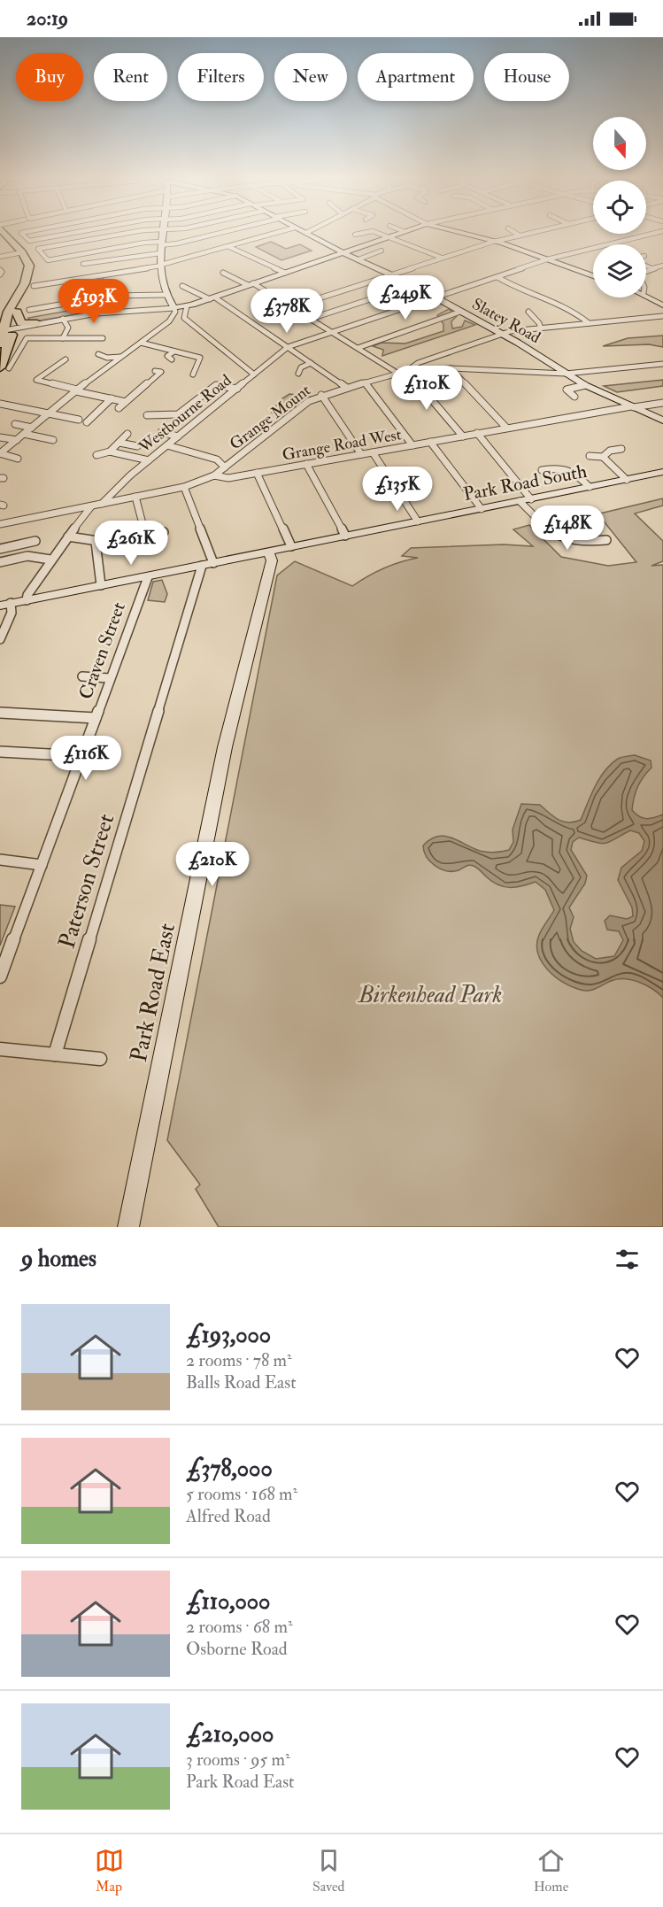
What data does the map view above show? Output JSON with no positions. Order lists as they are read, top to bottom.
{
  "streets": {
    "street": [
      "Slatey Road",
      "Westbourne Road",
      "Grange Mount",
      "Grange Road West",
      "Park Road South",
      "Craven Street",
      "Paterson Street",
      "Park Road East"
    ]
  },
  "crossings": [
    ["Slatey Road", "Grange Mount"],
    ["Slatey Road", "Grange Road West"],
    ["Grange Mount", "Grange Road West"],
    ["Park Road South", "Craven Street"],
    ["Park Road South", "Paterson Street"],
    ["Park Road South", "Park Road East"]
  ],
  "parks": ["Birkenhead Park"],
  "north": "bottom",
  "page": {
    "status": "20:19",
    "chip": [
      "Buy",
      "Rent",
      "Filters",
      "New",
      "Apartment",
      "House"
    ],
    "price": [
      "£249K",
      "£193K",
      "£378K",
      "£110K",
      "£135K",
      "£148K",
      "£261K",
      "£116K",
      "£210K"
    ],
    "heading": "9 homes",
    "list": [
      {
        "name": "£193,000",
        "note": "2 rooms · 78 m² · Balls Road East"
      },
      {
        "name": "£378,000",
        "note": "5 rooms · 168 m² · Alfred Road"
      },
      {
        "name": "£110,000",
        "note": "2 rooms · 68 m² · Osborne Road"
      },
      {
        "name": "£210,000",
        "note": "3 rooms · 95 m² · Park Road East"
      }
    ],
    "tabs": ["Map", "Saved", "Home"]
  }
}
